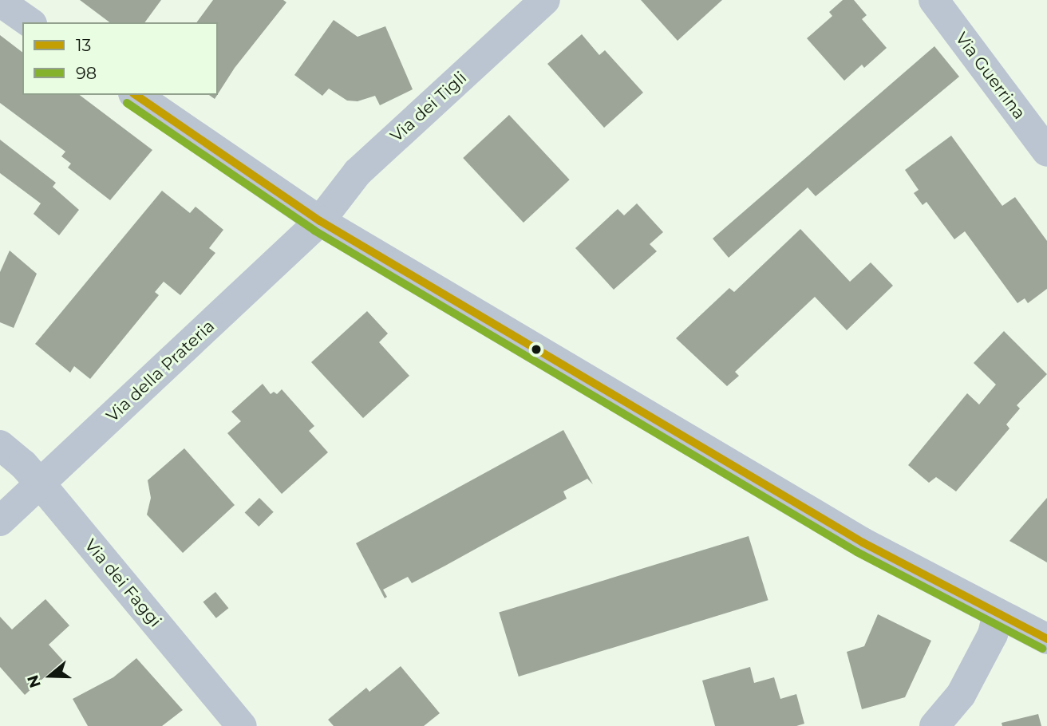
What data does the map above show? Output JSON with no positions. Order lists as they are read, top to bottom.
{
  "streets": {
    "street": [
      "Via Guerrina",
      "Via dei Tigli",
      "Via della Prateria",
      "Via dei Faggi"
    ]
  },
  "crossings": [
    ["Via dei Tigli", "Via della Prateria"],
    ["Via della Prateria", "Via dei Faggi"]
  ],
  "lines": ["transit line 13", "transit line 98"],
  "legend": ["13", "98"],
  "north": "left"
}
